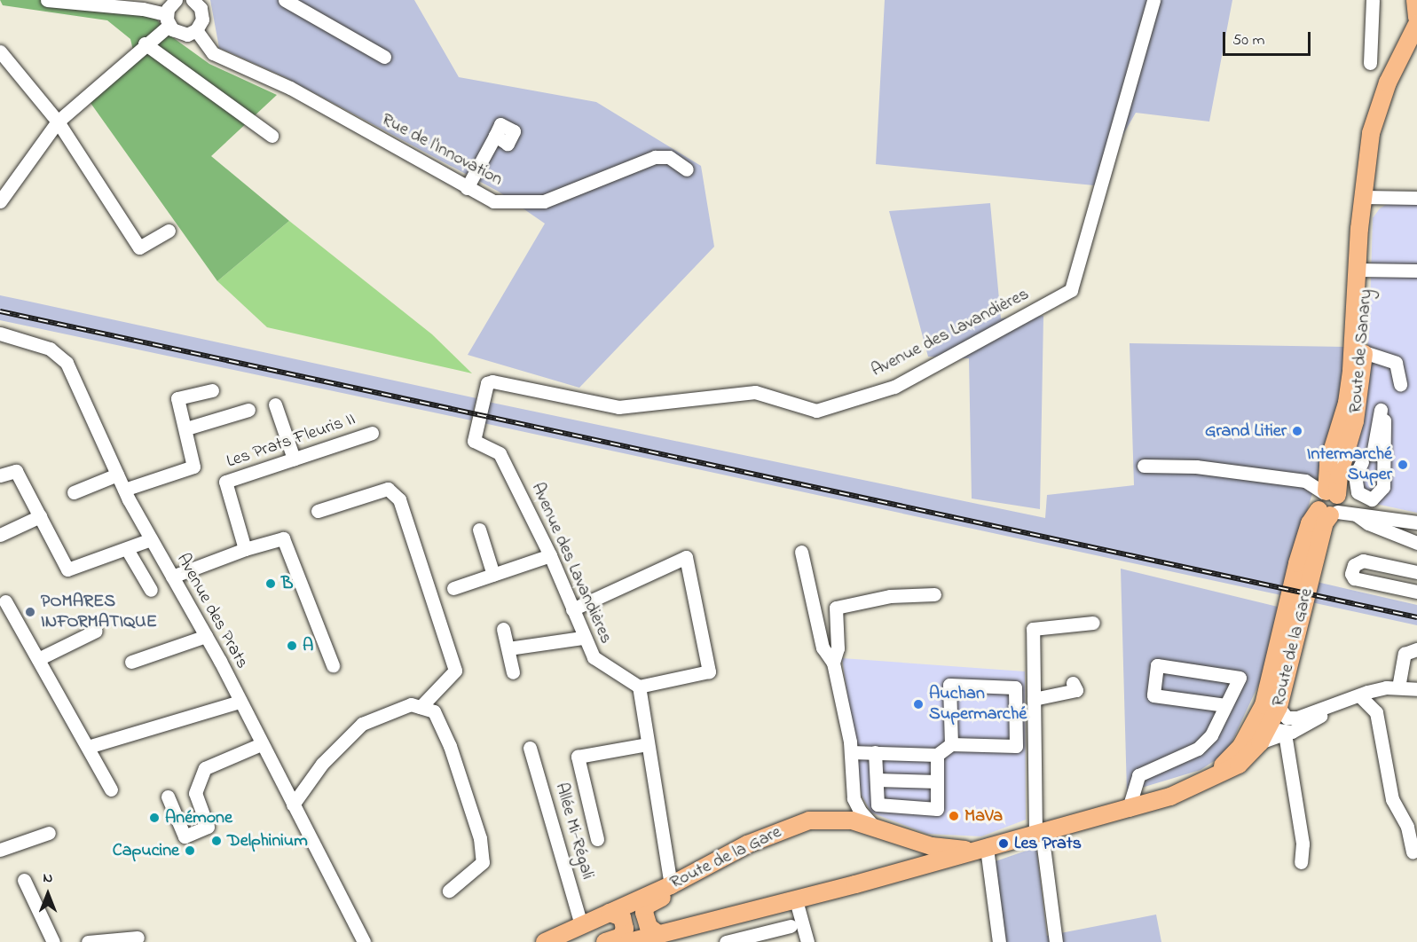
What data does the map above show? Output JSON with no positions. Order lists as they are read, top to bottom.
{
  "streets": {
    "main road": ["Route de Sanary", "Route de la Gare"],
    "street": [
      "Rue de l'Innovation",
      "Avenue des Lavandières",
      "Les Prats Fleuris II",
      "Avenue des Prats",
      "Allée Mi-Régali"
    ]
  },
  "crossings": [
    ["Route de Sanary", "Route de la Gare"],
    ["Route de la Gare", "Allée Mi-Régali"]
  ],
  "places": [
    "Grand Litier",
    "Intermarché Super",
    "B",
    "POMARES INFORMATIQUE",
    "A",
    "Auchan Supermarché",
    "MaVa",
    "Anémone",
    "Delphinium",
    "Les Prats",
    "Capucine"
  ],
  "scale_bar": "50 m",
  "north": "top"
}
